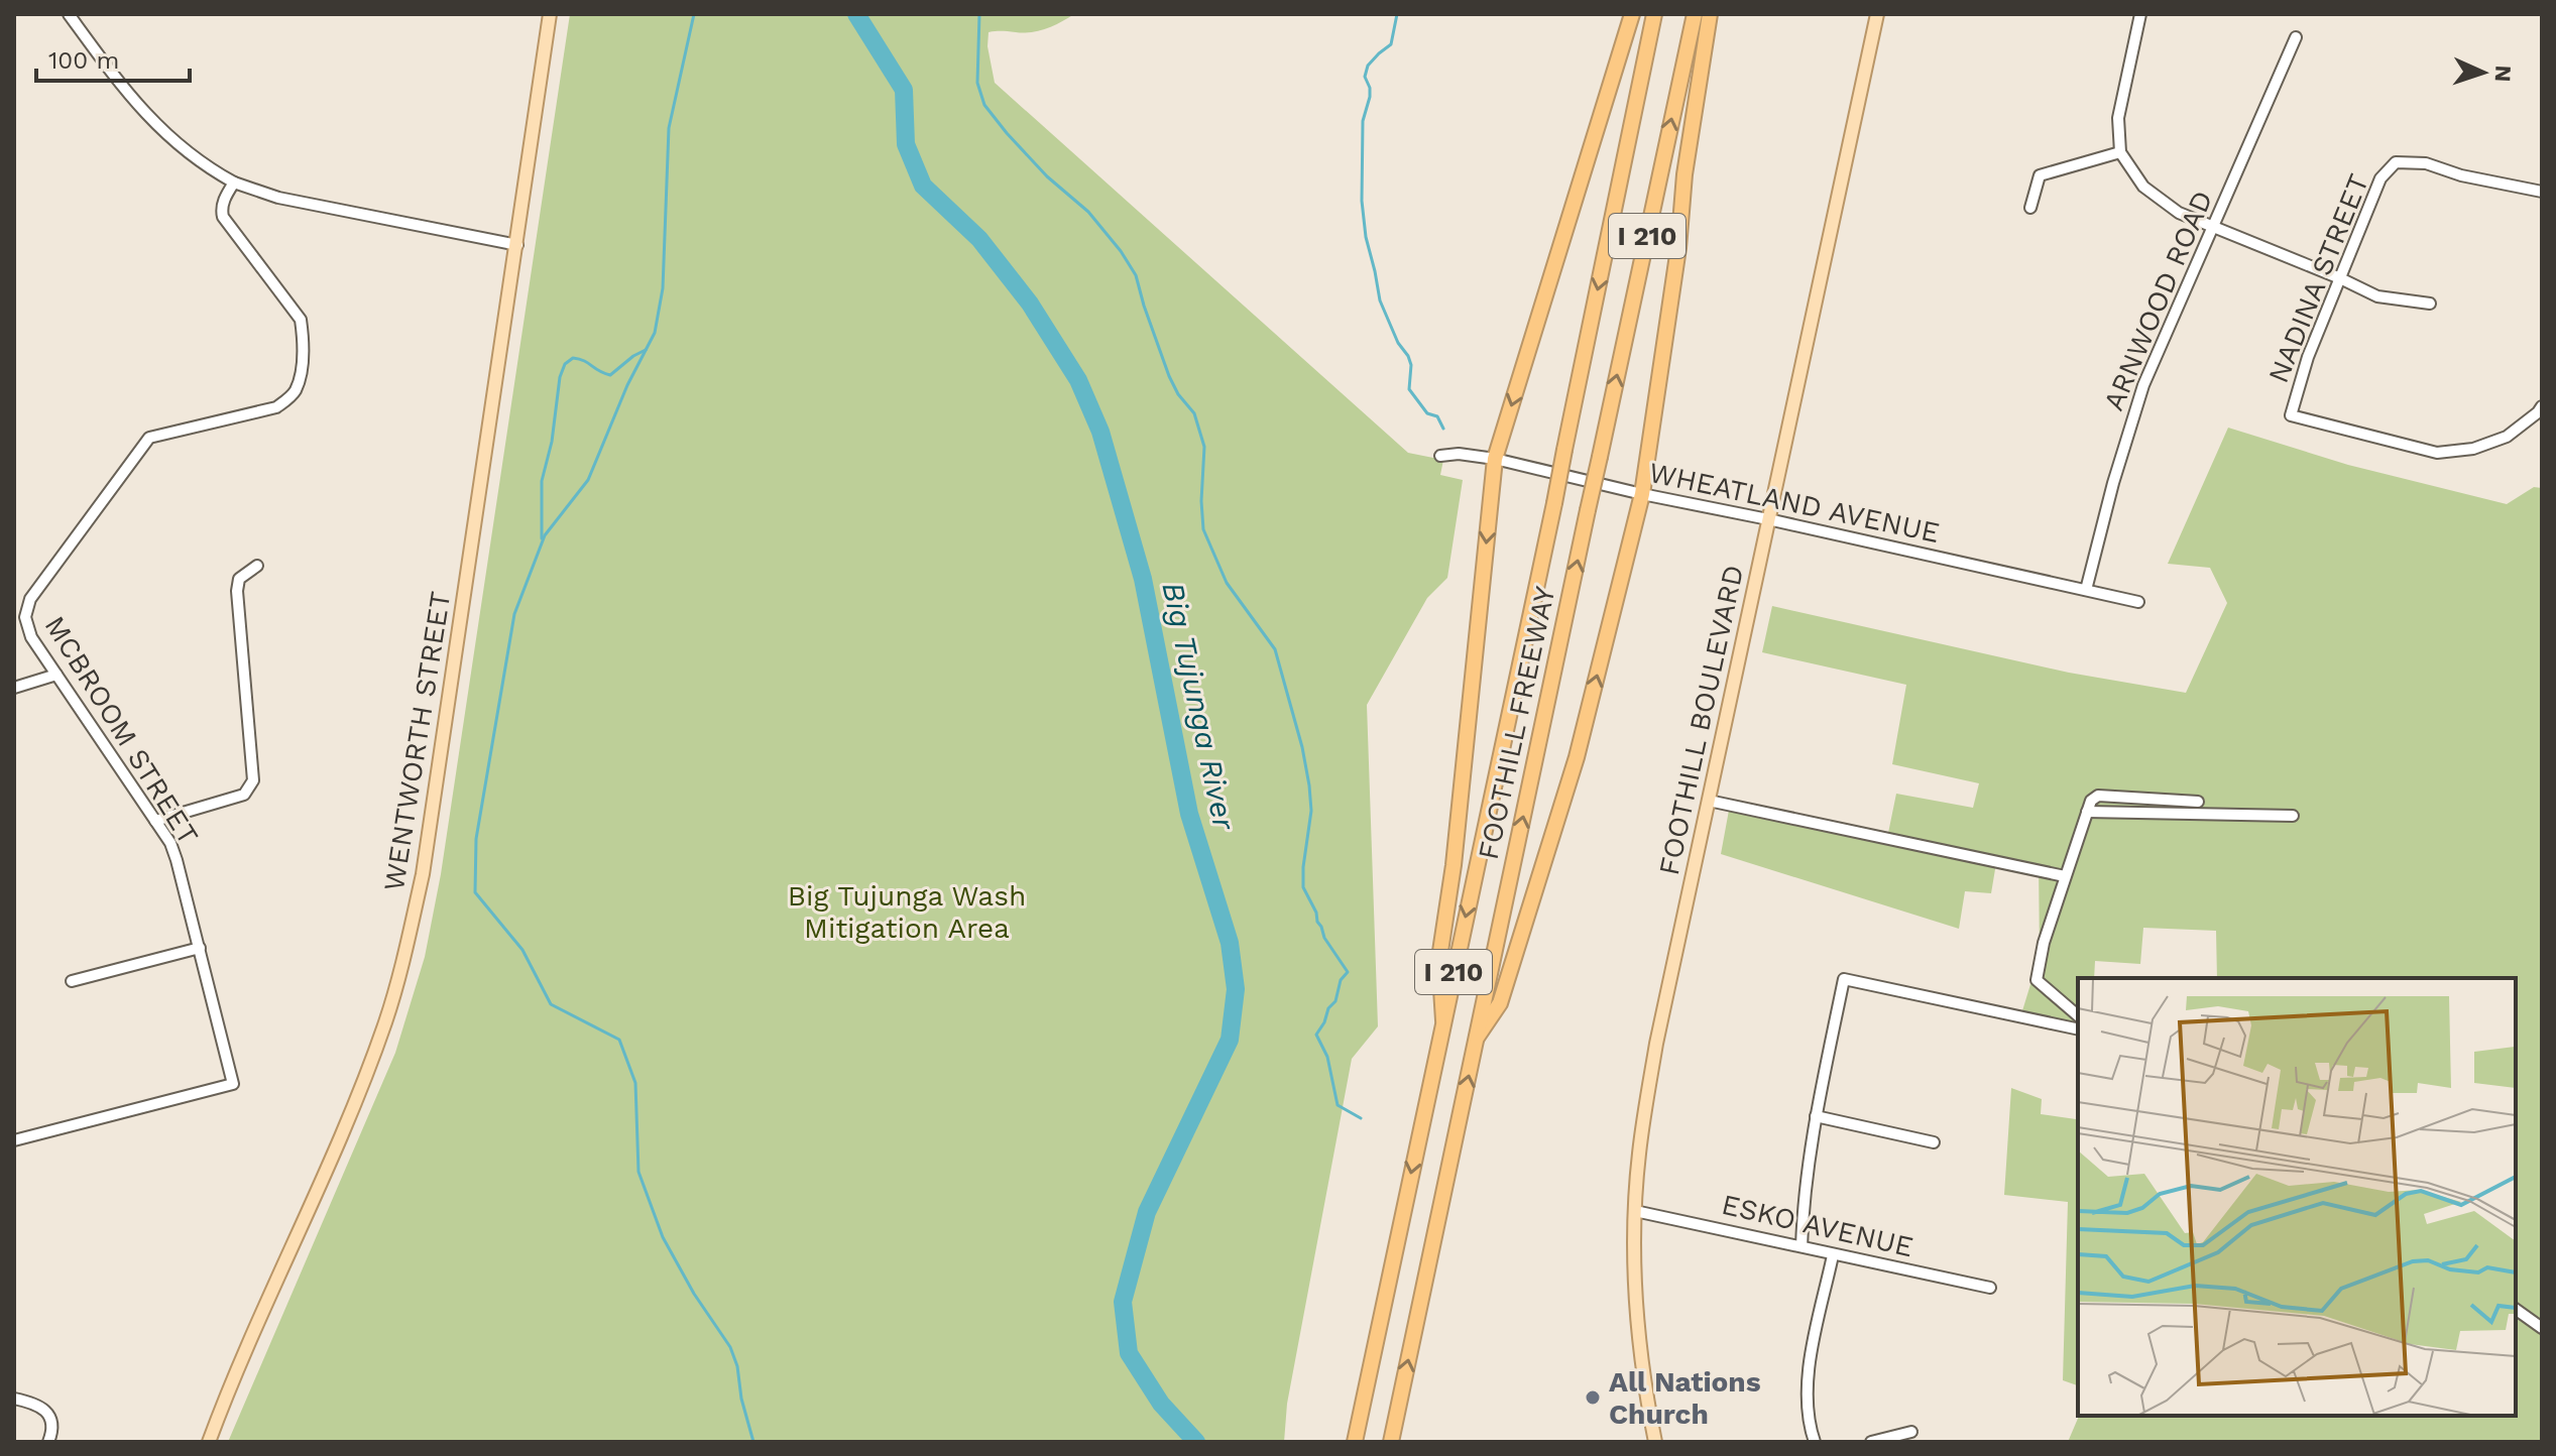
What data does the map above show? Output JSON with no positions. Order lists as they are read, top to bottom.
{
  "streets": {
    "highway": ["I 210", "FOOTHILL FREEWAY"],
    "main road": ["FOOTHILL BOULEVARD", "WENTWORTH STREET"],
    "street": [
      "NADINA STREET",
      "ARNWOOD ROAD",
      "WHEATLAND AVENUE",
      "MCBROOM STREET",
      "ESKO AVENUE"
    ]
  },
  "crossings": [
    ["ARNWOOD ROAD", "WHEATLAND AVENUE"],
    ["WHEATLAND AVENUE", "FOOTHILL BOULEVARD"],
    ["FOOTHILL BOULEVARD", "ESKO AVENUE"]
  ],
  "water": ["Big Tujunga River"],
  "parks": ["Big Tujunga Wash Mitigation Area"],
  "places": ["All Nations Church"],
  "scale_bar": "100 m",
  "north": "right"
}
